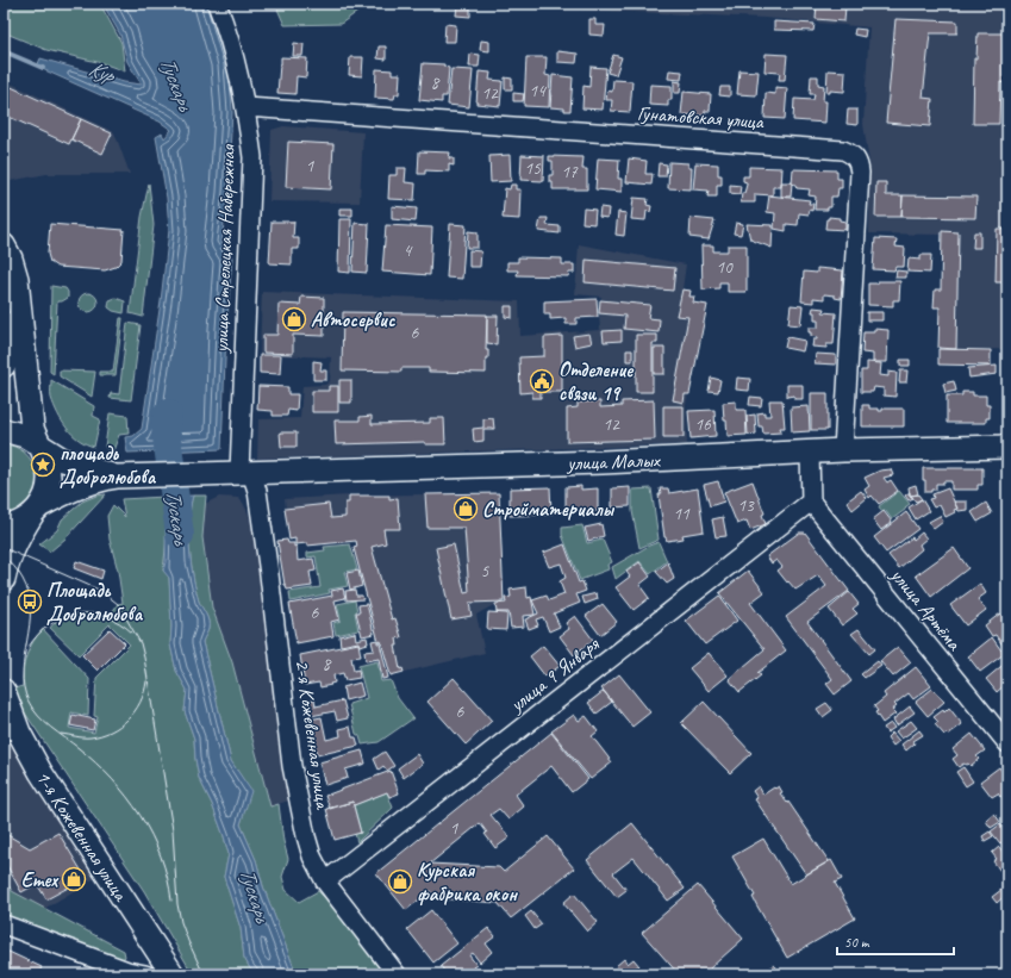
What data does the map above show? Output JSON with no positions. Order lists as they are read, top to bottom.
{
  "streets": {
    "main road": ["улица Малых", "1-я Кожевенная улица"],
    "street": [
      "Гунатовская улица",
      "улица Стрелецкая Набережная",
      "улица Артёма",
      "улица 9 Января",
      "2-я Кожевенная улица"
    ]
  },
  "crossings": [
    ["Гунатовская улица", "улица Стрелецкая Набережная"],
    ["Гунатовская улица", "улица Малых"],
    ["улица Стрелецкая Набережная", "улица Малых"],
    ["улица Стрелецкая Набережная", "2-я Кожевенная улица"],
    ["улица Малых", "2-я Кожевенная улица"],
    ["улица Артёма", "улица 9 Января"],
    ["улица 9 Января", "2-я Кожевенная улица"]
  ],
  "water": ["Кур", "Тускарь"],
  "places": {
    "shop": [
      "Автосервис",
      "Стройматериалы",
      "Emex",
      "Курская фабрика окон"
    ],
    "public building": ["Отделение связи 19"],
    "place": ["площадь Добролюбова"],
    "bus stop": ["Площадь Добролюбова"]
  },
  "house_numbers": [
    "8",
    "14",
    "12",
    "1",
    "15",
    "17",
    "4",
    "10",
    "6",
    "12",
    "16",
    "13",
    "11",
    "5",
    "6",
    "8",
    "6",
    "1"
  ],
  "scale_bar": "50 m"
}
